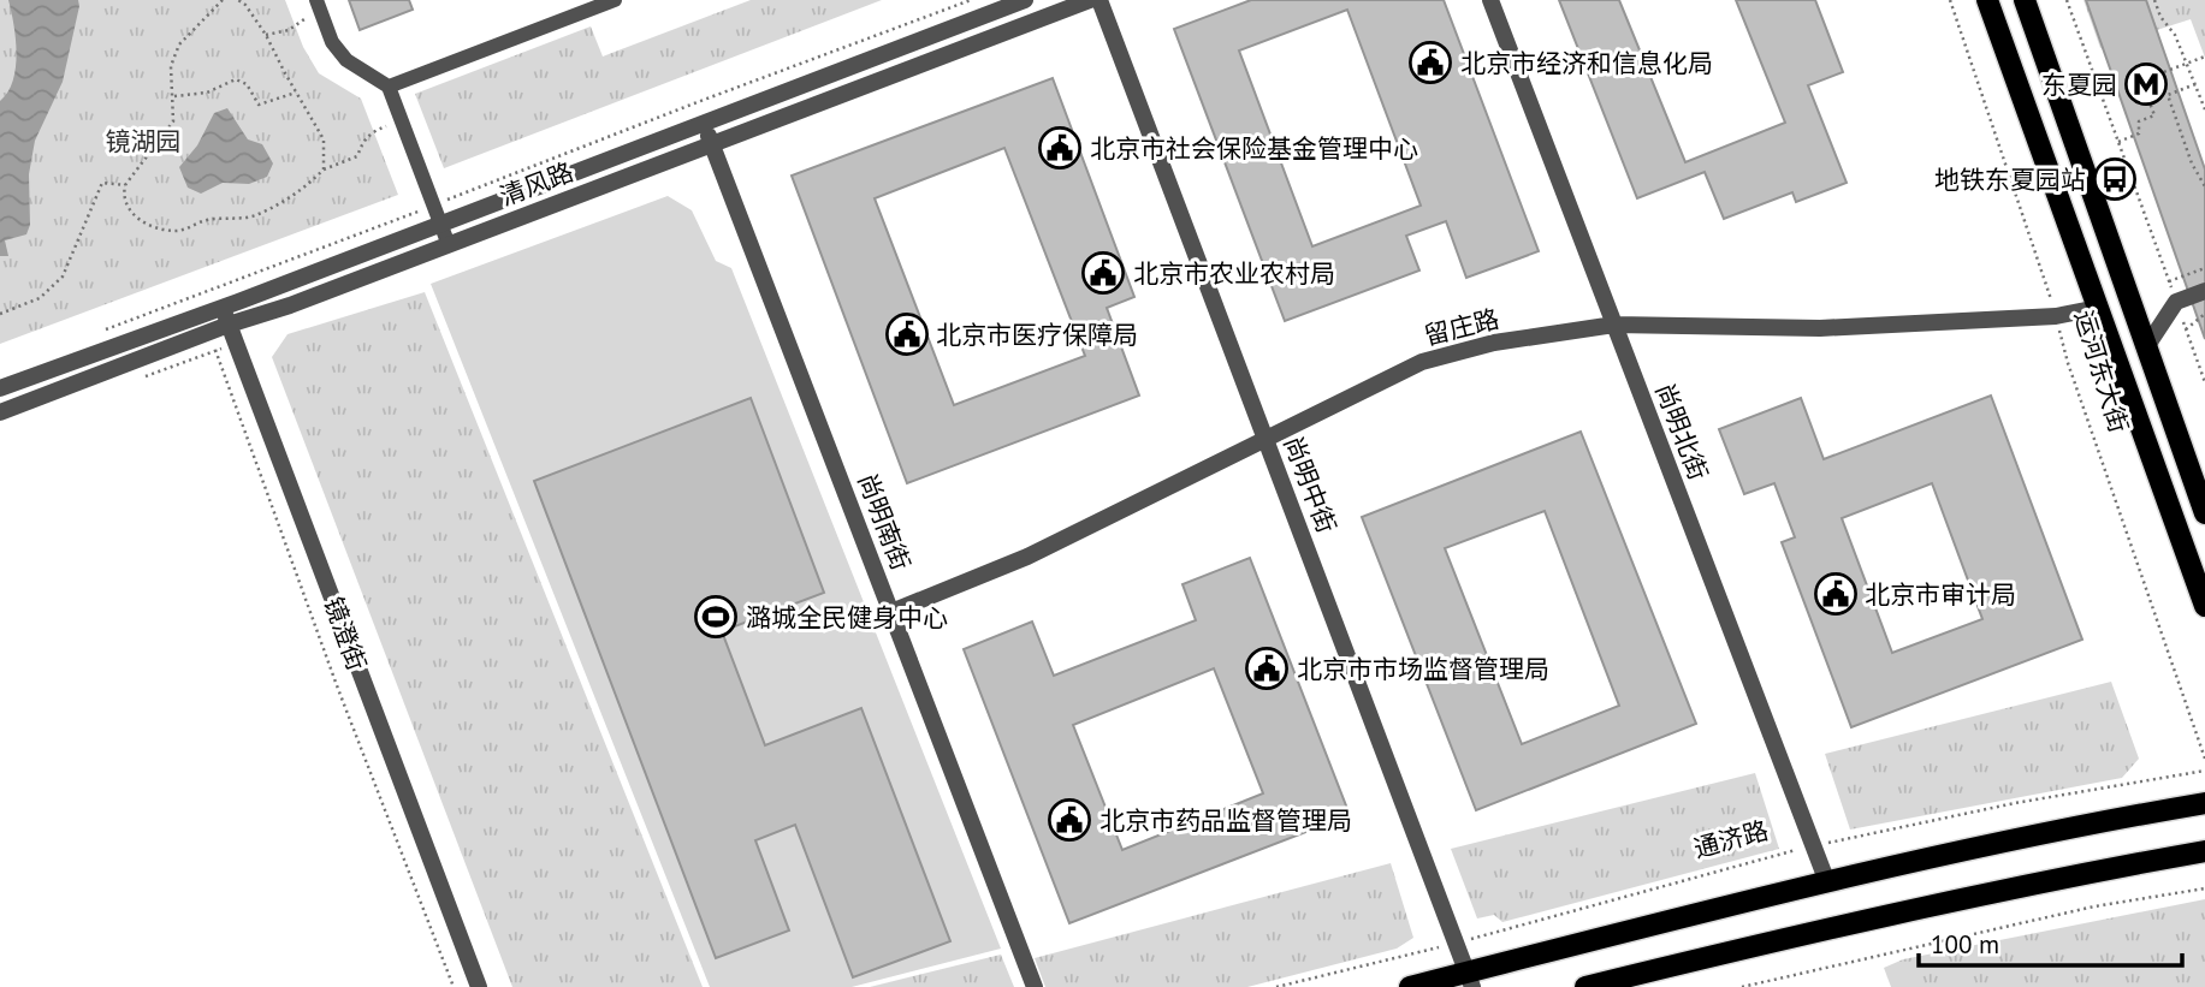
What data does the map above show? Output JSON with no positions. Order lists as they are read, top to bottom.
{
  "streets": {
    "main road": ["运河东大街"],
    "street": [
      "清风路",
      "留庄路",
      "尚明北街",
      "尚明中街",
      "尚明南街",
      "镜澄街"
    ],
    "path": ["通济路"]
  },
  "crossings": [
    ["清风路", "尚明南街"],
    ["清风路", "镜澄街"],
    ["留庄路", "运河东大街"],
    ["留庄路", "尚明北街"],
    ["留庄路", "尚明中街"],
    ["留庄路", "尚明南街"],
    ["尚明北街", "通济路"],
    ["尚明中街", "通济路"]
  ],
  "parks": ["镜湖园"],
  "places": {
    "public building": [
      "北京市经济和信息化局",
      "北京市社会保险基金管理中心",
      "北京市农业农村局",
      "北京市医疗保障局",
      "北京市审计局",
      "北京市市场监督管理局",
      "北京市药品监督管理局"
    ],
    "metro station": ["东夏园"],
    "bus stop": ["地铁东夏园站"],
    "sports": ["潞城全民健身中心"]
  },
  "scale_bar": "100 m"
}
